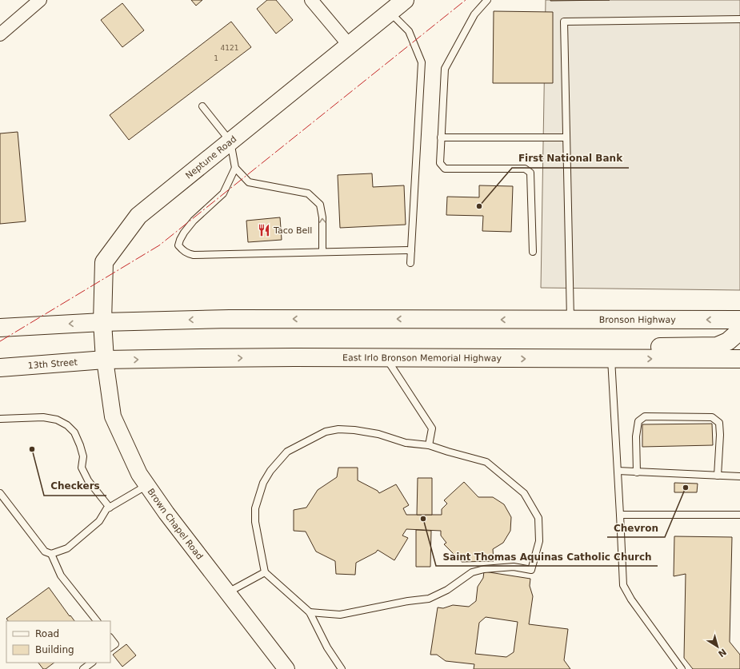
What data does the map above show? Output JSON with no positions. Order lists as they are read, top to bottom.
{
  "streets": {
    "main road": [
      "Neptune Road",
      "Bronson Highway",
      "East Irlo Bronson Memorial Highway",
      "13th Street"
    ],
    "street": ["Brown Chapel Road"]
  },
  "crossings": [
    ["Neptune Road", "Bronson Highway"],
    ["Neptune Road", "East Irlo Bronson Memorial Highway"],
    ["Neptune Road", "13th Street"],
    ["Neptune Road", "Brown Chapel Road"],
    ["East Irlo Bronson Memorial Highway", "13th Street"],
    ["East Irlo Bronson Memorial Highway", "Brown Chapel Road"],
    ["13th Street", "Brown Chapel Road"]
  ],
  "one_way": ["Bronson Highway", "East Irlo Bronson Memorial Highway"],
  "places": {
    "other": [
      "First National Bank",
      "Checkers",
      "Chevron",
      "Saint Thomas Aquinas Catholic Church"
    ],
    "restaurant": ["Taco Bell"]
  },
  "house_numbers": ["4121", "1"],
  "legend": ["Road", "Building"],
  "north": "bottom right"
}
